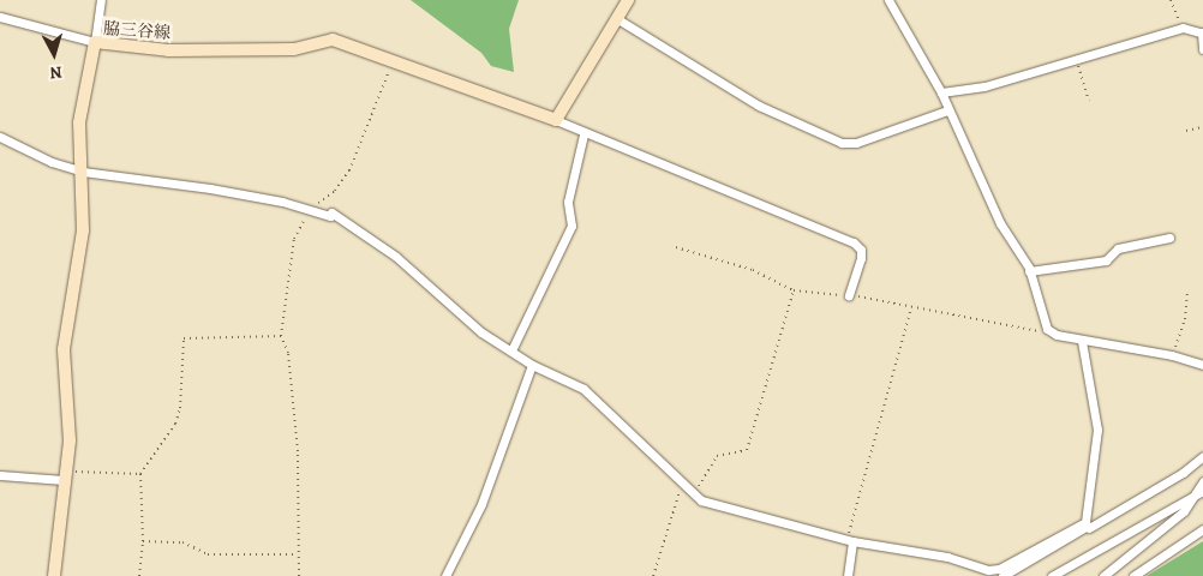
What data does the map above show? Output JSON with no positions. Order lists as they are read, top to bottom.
{
  "streets": {
    "main road": ["脇三谷線"]
  },
  "north": "bottom"
}
